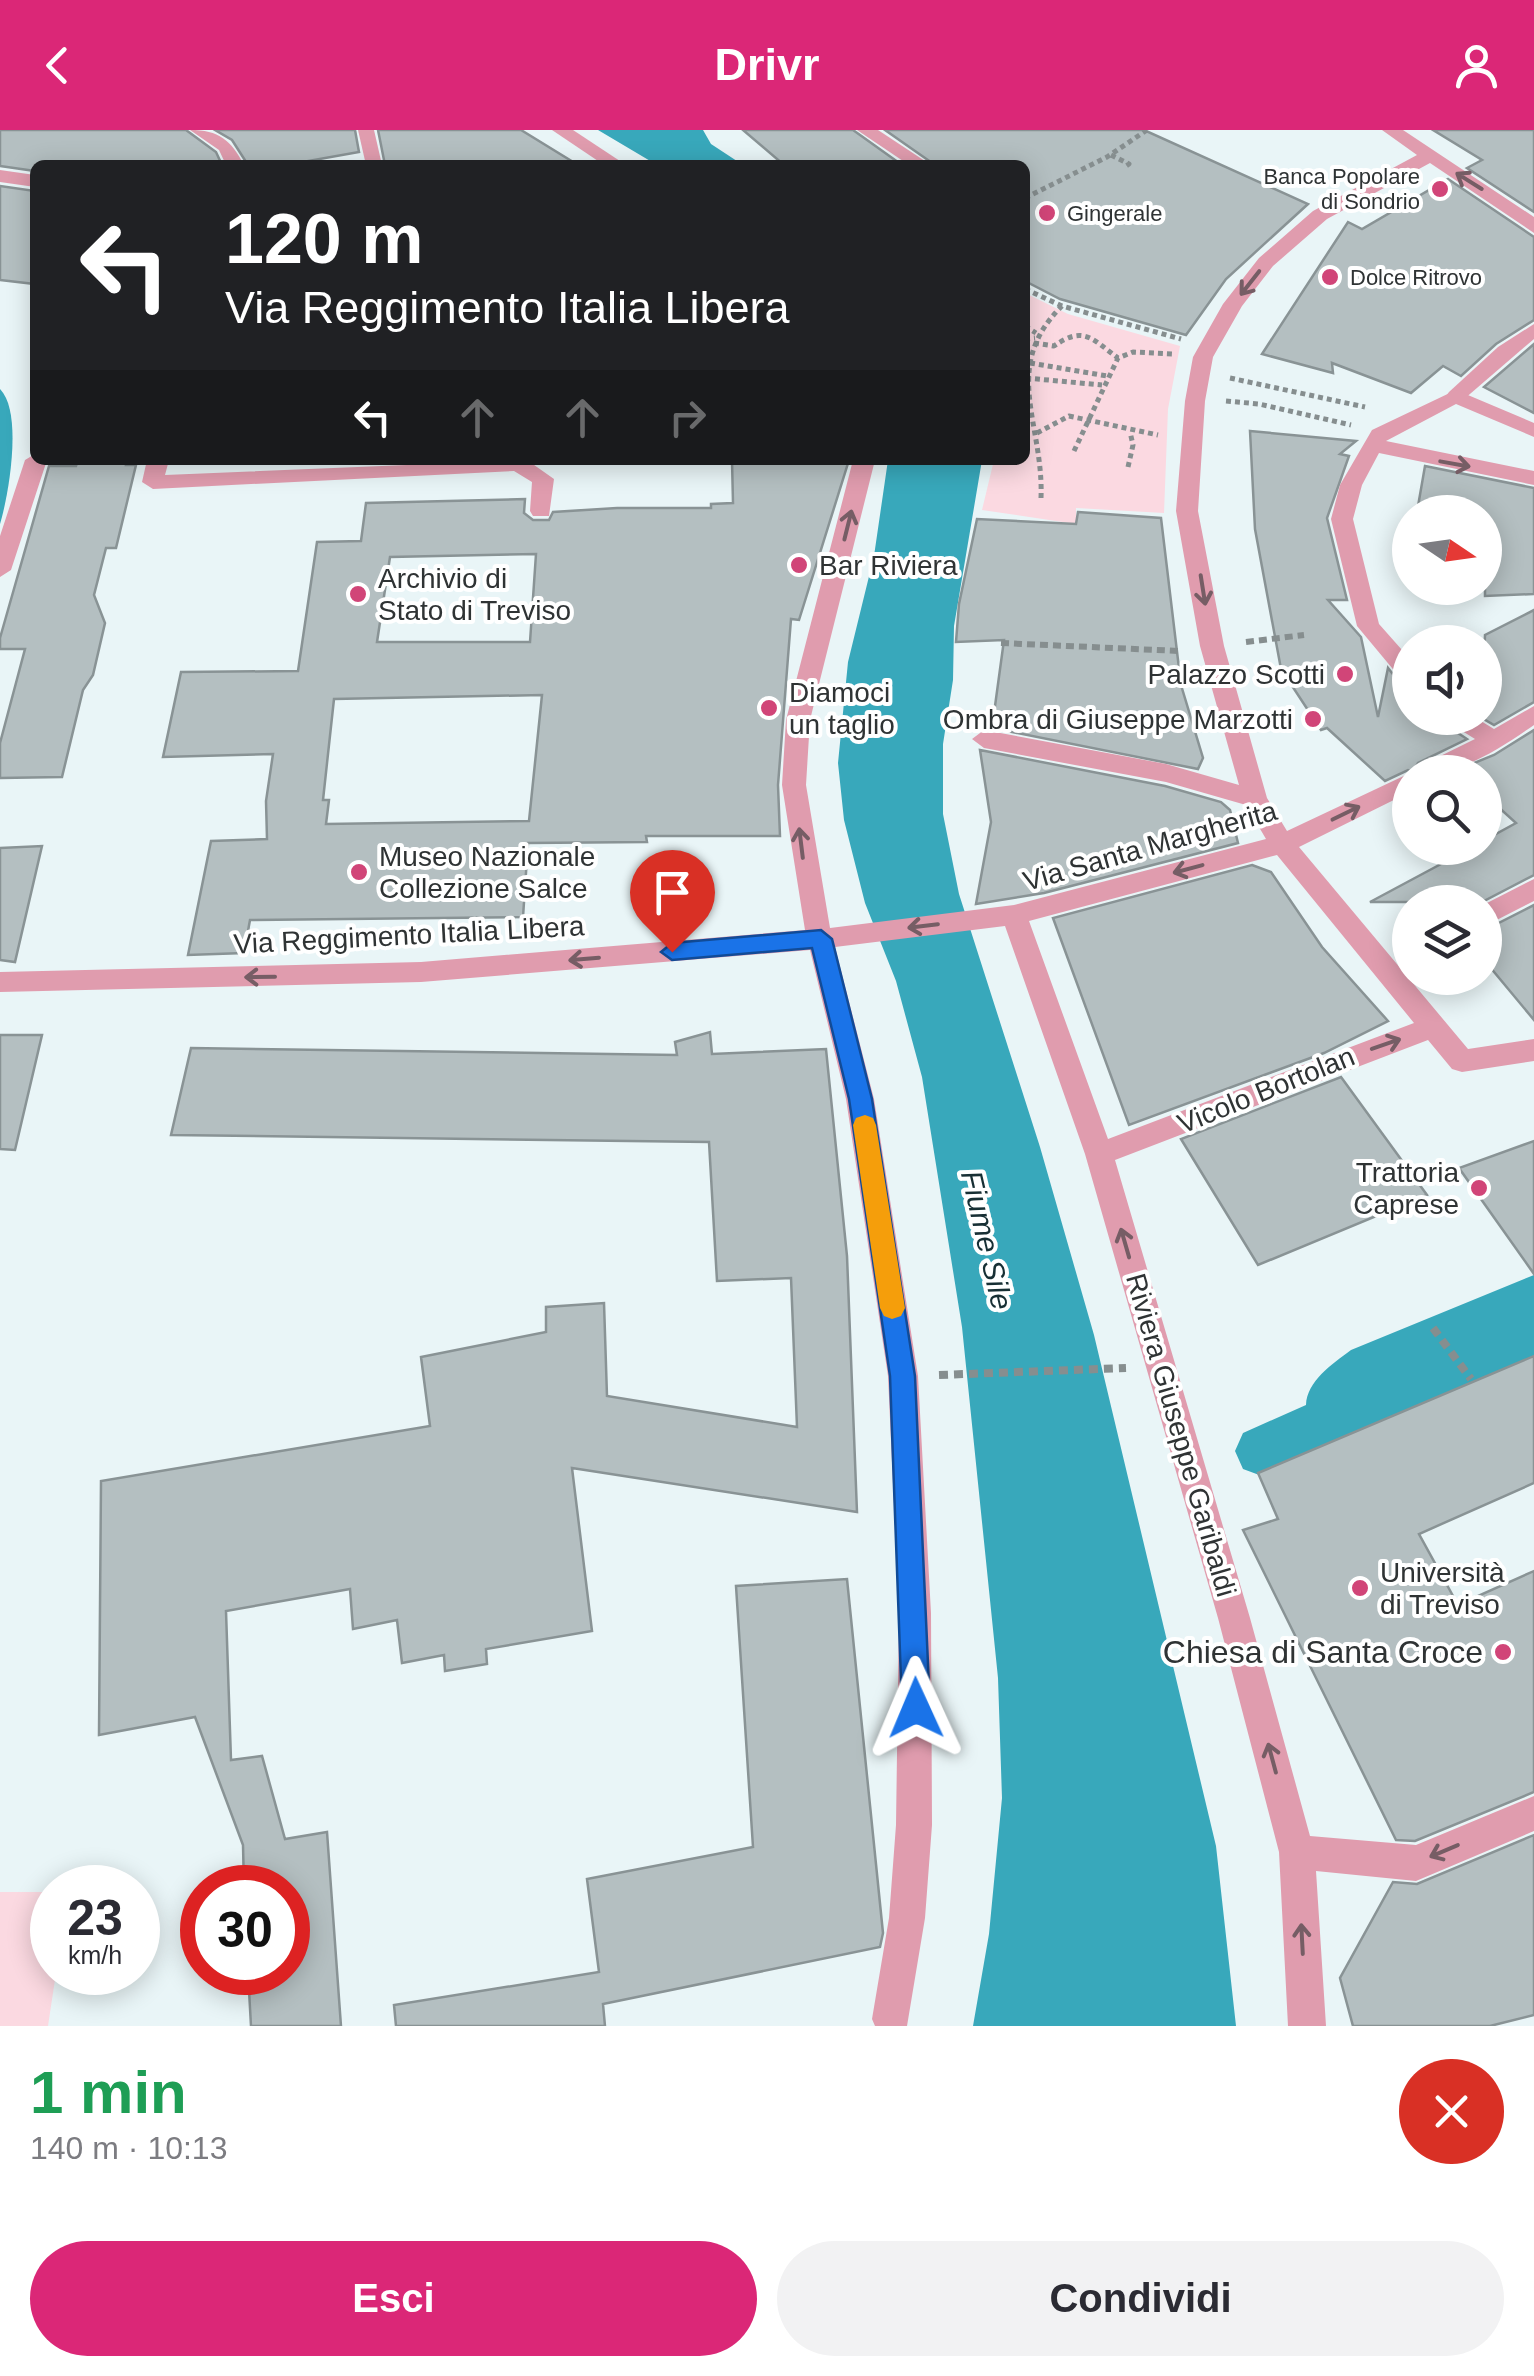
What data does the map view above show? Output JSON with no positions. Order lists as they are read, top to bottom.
{
  "streets": {
    "street": [
      "Via Santa Margherita",
      "Via Reggimento Italia Libera",
      "Vicolo Bortolan",
      "Riviera Giuseppe Garibaldi"
    ]
  },
  "crossings": [
    ["Via Santa Margherita", "Via Reggimento Italia Libera"],
    ["Via Santa Margherita", "Riviera Giuseppe Garibaldi"],
    ["Vicolo Bortolan", "Riviera Giuseppe Garibaldi"]
  ],
  "one_way": ["Via Reggimento Italia Libera", "Vicolo Bortolan", "Riviera Giuseppe Garibaldi"],
  "water": ["Fiume Sile"],
  "places": [
    "Banca Popolare di Sondrio",
    "Gingerale",
    "Dolce Ritrovo",
    "Bar Riviera",
    "Archivio di Stato di Treviso",
    "Palazzo Scotti",
    "Diamoci un taglio",
    "Ombra di Giuseppe Marzotti",
    "Museo Nazionale Collezione Salce",
    "Trattoria Caprese",
    "Università di Treviso",
    "Chiesa di Santa Croce"
  ],
  "north": "right",
  "page": {
    "header": "Drivr",
    "turn": ["120 m", "Via Reggimento Italia Libera"],
    "speed": "23 km/h",
    "limit": "30",
    "heading": ["1 min", "140 m · 10:13"],
    "buttons": ["Esci", "Condividi"]
  }
}
